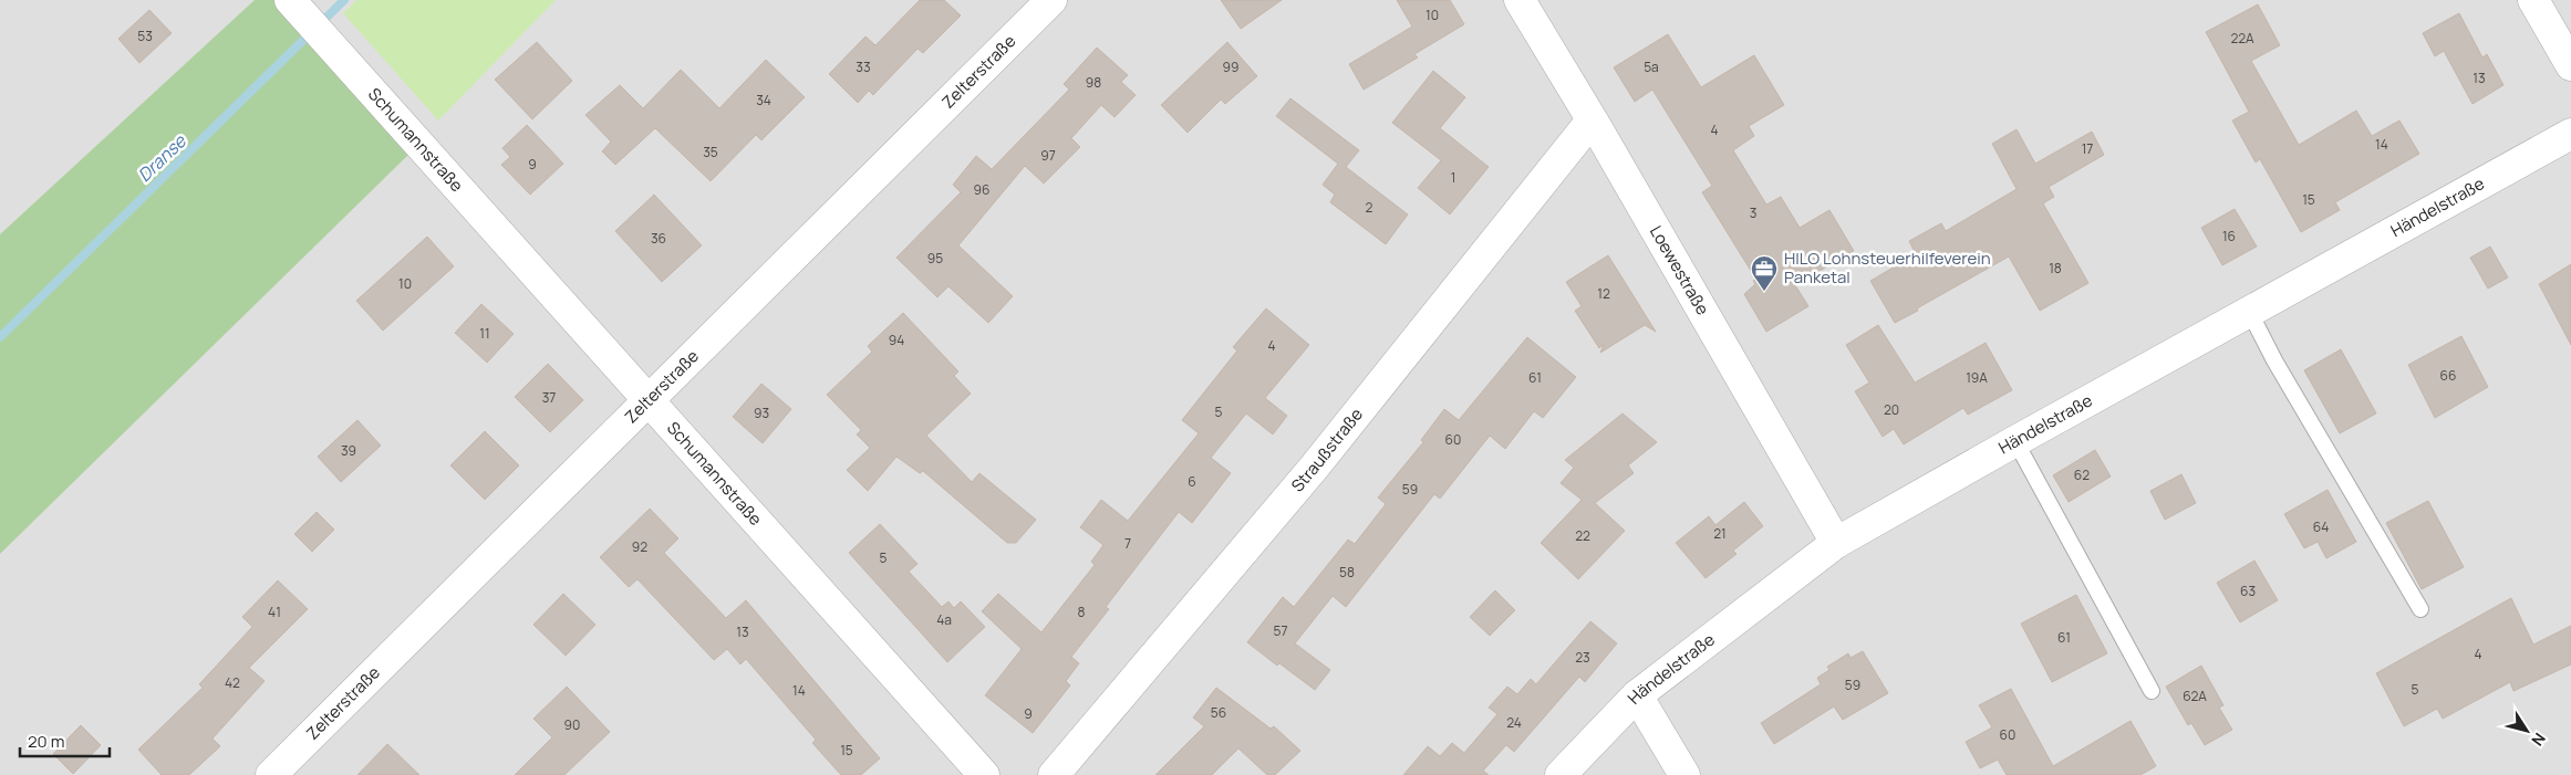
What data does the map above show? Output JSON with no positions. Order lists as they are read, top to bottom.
{
  "streets": {
    "street": [
      "Zelterstraße",
      "Schumannstraße",
      "Händelstraße",
      "Loewestraße",
      "Straußstraße"
    ]
  },
  "crossings": [
    ["Zelterstraße", "Schumannstraße"],
    ["Händelstraße", "Loewestraße"],
    ["Loewestraße", "Straußstraße"]
  ],
  "water": ["Dranse"],
  "places": {
    "office": ["HILO Lohnsteuerhilfeverein Panketal"]
  },
  "house_numbers": [
    "10",
    "53",
    "22A",
    "33",
    "99",
    "5a",
    "13",
    "98",
    "34",
    "4",
    "14",
    "17",
    "35",
    "97",
    "9",
    "1",
    "96",
    "15",
    "2",
    "3",
    "16",
    "36",
    "95",
    "18",
    "10",
    "12",
    "11",
    "94",
    "4",
    "66",
    "61",
    "19A",
    "37",
    "20",
    "5",
    "93",
    "60",
    "39",
    "62",
    "6",
    "59",
    "64",
    "21",
    "22",
    "7",
    "92",
    "5",
    "58",
    "63",
    "41",
    "8",
    "4a",
    "57",
    "13",
    "61",
    "4",
    "23",
    "42",
    "59",
    "5",
    "14",
    "62A",
    "56",
    "9",
    "24",
    "90",
    "60",
    "15"
  ],
  "scale_bar": "20 m",
  "north": "bottom right"
}
